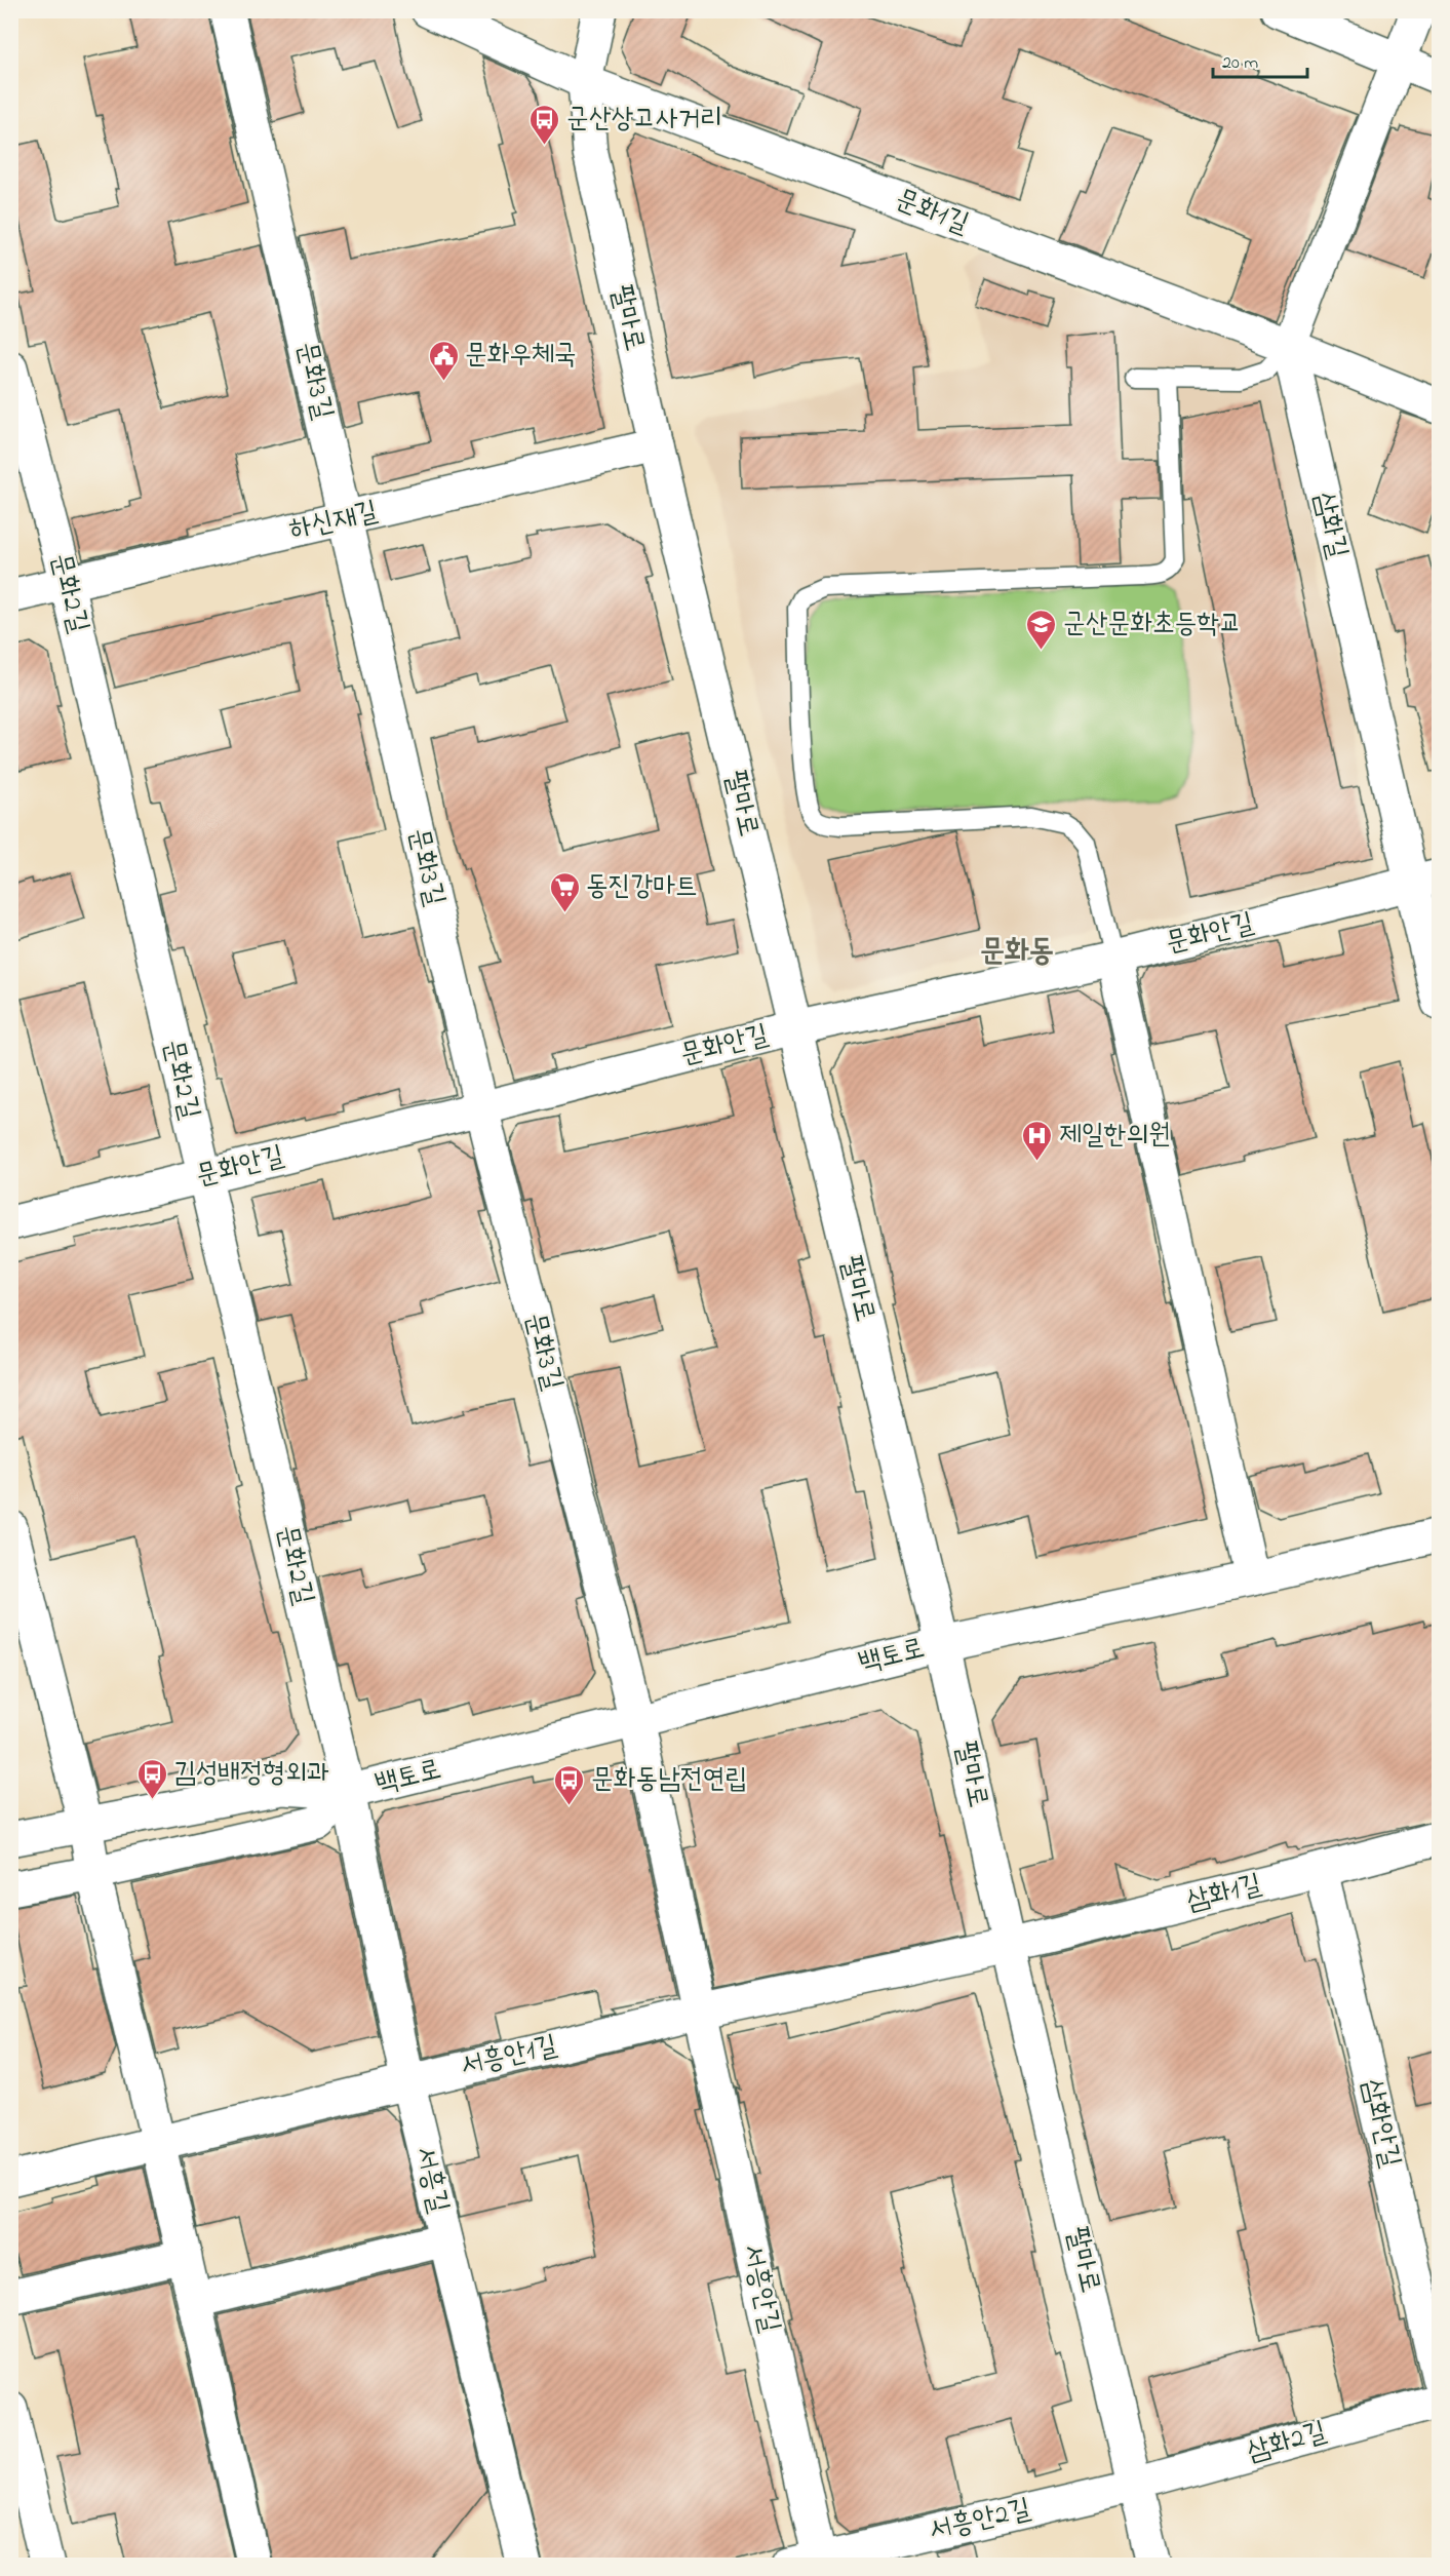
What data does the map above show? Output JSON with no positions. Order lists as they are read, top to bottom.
{
  "streets": {
    "street": [
      "문화1길",
      "팔마로",
      "문화3길",
      "하신재길",
      "삼화길",
      "문화2길",
      "문화안길",
      "백토로",
      "삼화1길",
      "서흥안1길",
      "삼화안길",
      "서흥길",
      "서흥안길",
      "삼화2길",
      "서흥안2길"
    ]
  },
  "crossings": [
    ["문화1길", "팔마로"],
    ["문화1길", "삼화길"],
    ["팔마로", "하신재길"],
    ["팔마로", "문화안길"],
    ["팔마로", "백토로"],
    ["팔마로", "삼화1길"],
    ["팔마로", "서흥안1길"],
    ["팔마로", "삼화2길"],
    ["팔마로", "서흥안2길"],
    ["문화3길", "하신재길"],
    ["문화3길", "문화안길"],
    ["문화3길", "백토로"],
    ["문화3길", "서흥안1길"],
    ["문화3길", "서흥안길"],
    ["하신재길", "문화2길"],
    ["삼화길", "문화안길"],
    ["문화2길", "문화안길"],
    ["문화2길", "백토로"],
    ["문화2길", "서흥길"],
    ["백토로", "서흥길"],
    ["삼화1길", "서흥안1길"],
    ["삼화1길", "삼화안길"],
    ["서흥안1길", "서흥길"],
    ["서흥안1길", "서흥안길"],
    ["서흥안길", "서흥안2길"],
    ["삼화2길", "서흥안2길"]
  ],
  "districts": ["문화동"],
  "places": {
    "bus stop": ["군산상고사거리", "김성배정형외과", "문화동남전연립"],
    "public building": ["문화우체국"],
    "school or university": ["군산문화초등학교"],
    "supermarket": ["동진강마트"],
    "hospital": ["제일한의원"]
  },
  "scale_bar": "20 m"
}
